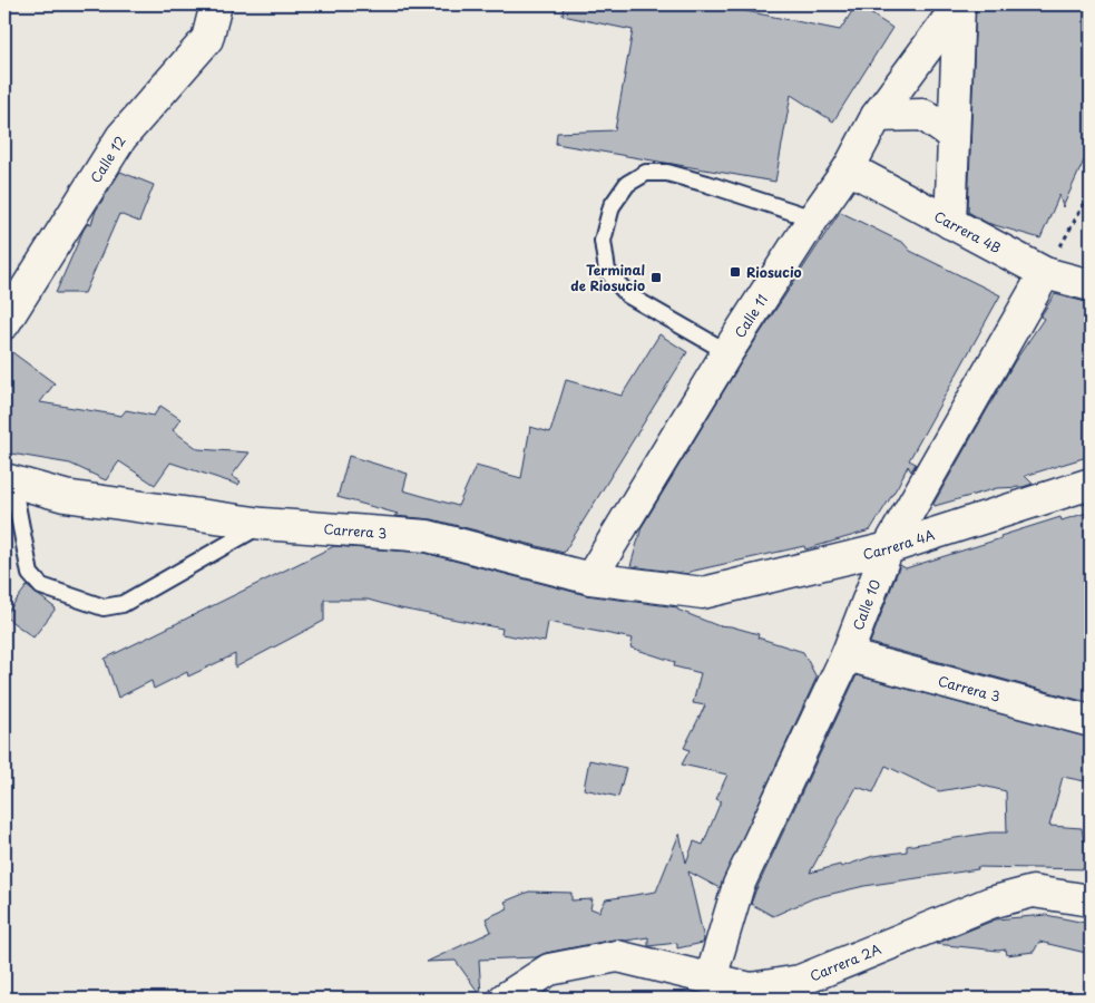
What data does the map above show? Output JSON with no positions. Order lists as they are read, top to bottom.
{
  "streets": {
    "street": [
      "Calle 12",
      "Carrera 4B",
      "Calle 11",
      "Carrera 3",
      "Carrera 4A",
      "Calle 10",
      "Carrera 2A"
    ]
  },
  "crossings": [
    ["Carrera 4B", "Calle 11"],
    ["Carrera 4B", "Calle 10"],
    ["Calle 11", "Carrera 3"],
    ["Carrera 3", "Carrera 4A"],
    ["Carrera 3", "Calle 10"],
    ["Carrera 4A", "Calle 10"],
    ["Calle 10", "Carrera 2A"]
  ],
  "places": {
    "transit": ["Riosucio", "Terminal de Riosucio"]
  }
}
